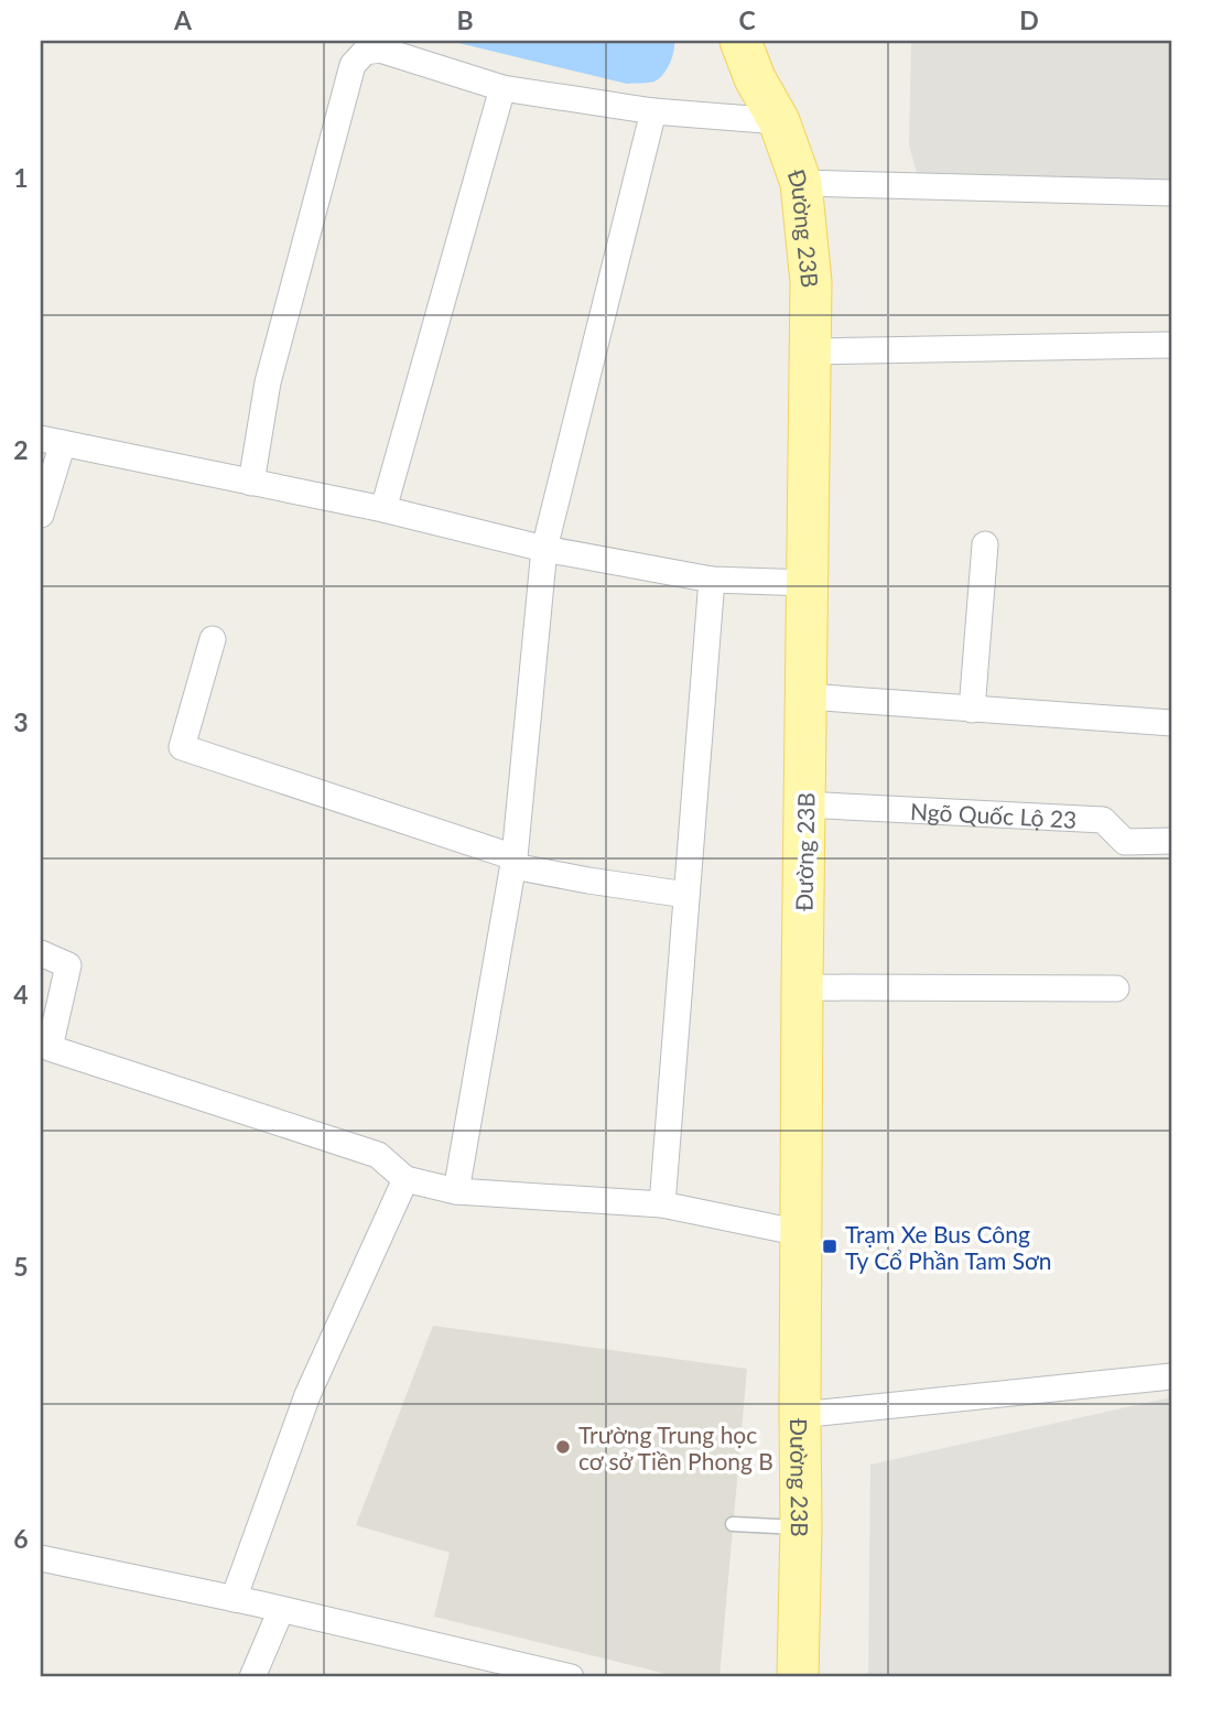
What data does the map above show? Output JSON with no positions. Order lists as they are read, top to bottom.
{
  "streets": {
    "main road": ["Đường 23B"],
    "street": ["Ngõ Quốc Lộ 23"]
  },
  "crossings": [
    ["Đường 23B", "Ngõ Quốc Lộ 23"]
  ],
  "places": {
    "transit": ["Trạm Xe Bus Công Ty Cổ Phần Tam Sơn"],
    "other": ["Trường Trung học cơ sở Tiền Phong B"]
  },
  "grid": {
    "columns": [
      "A",
      "B",
      "C",
      "D"
    ],
    "rows": [
      "1",
      "2",
      "3",
      "4",
      "5",
      "6"
    ]
  }
}
